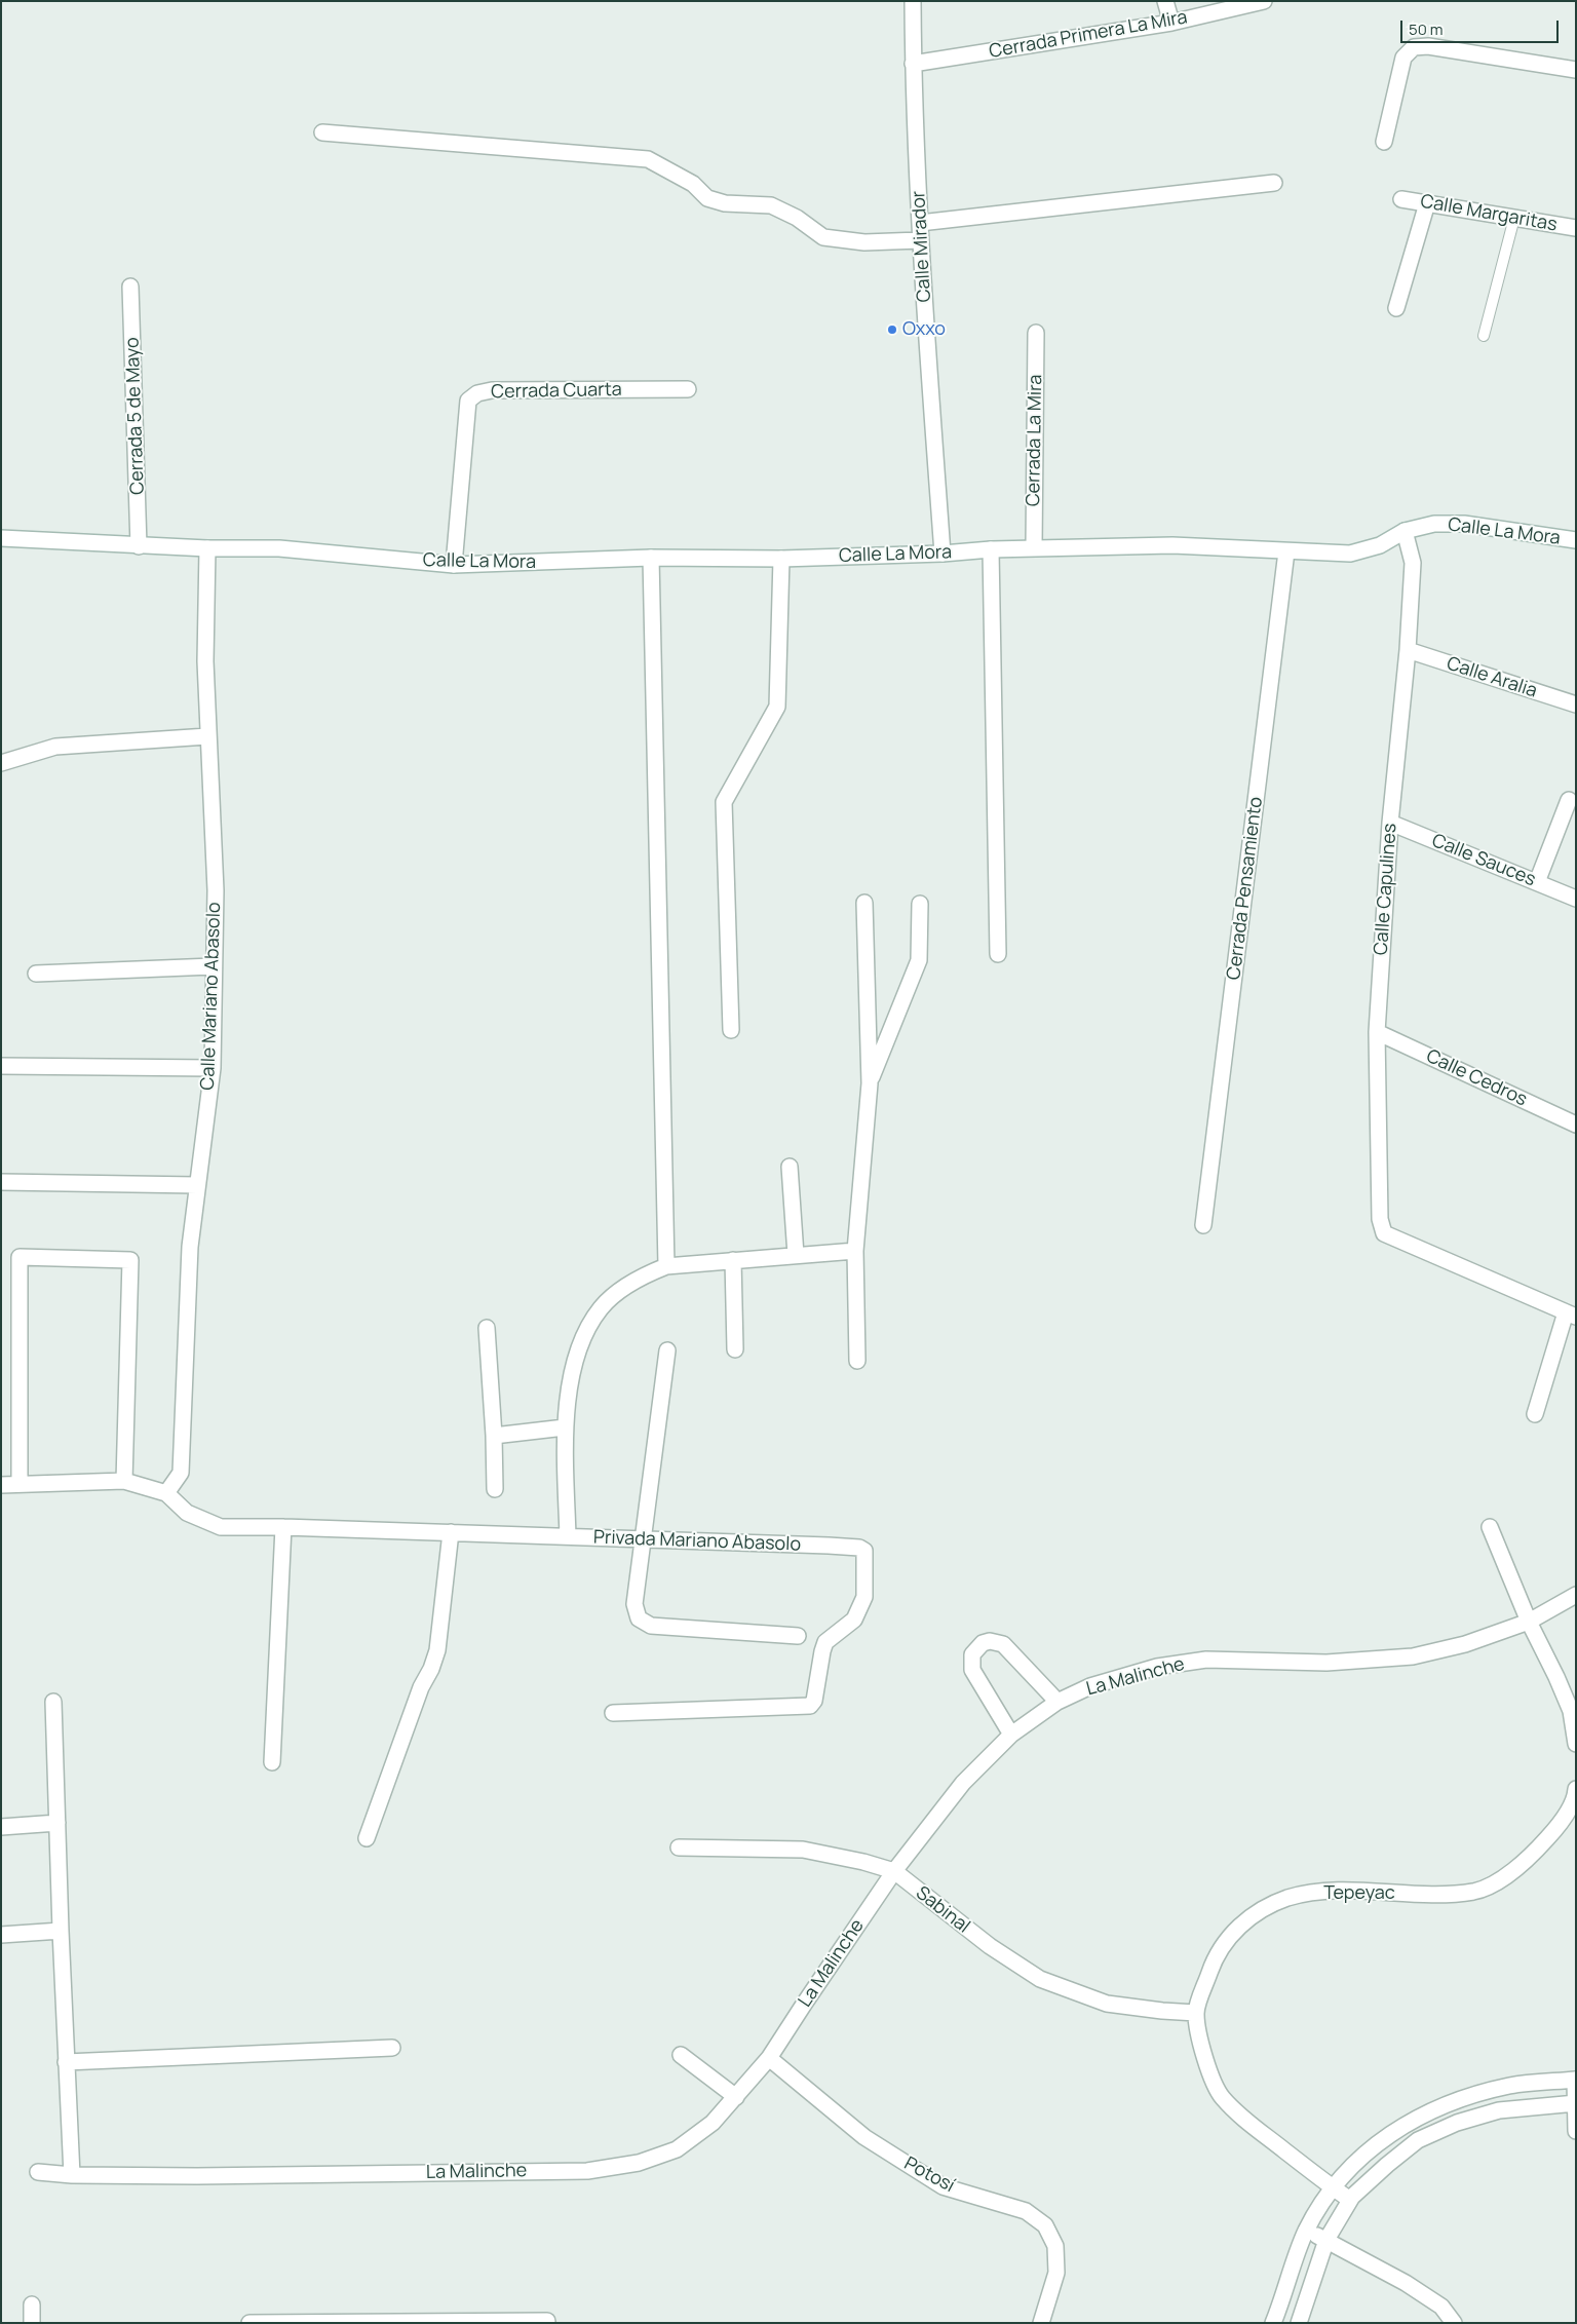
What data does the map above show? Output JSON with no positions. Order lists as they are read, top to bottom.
{
  "streets": {
    "street": [
      "Cerrada Primera La Mira",
      "Calle Margaritas",
      "Calle Mirador",
      "Cerrada Cuarta",
      "Cerrada 5 de Mayo",
      "Cerrada La Mira",
      "Calle La Mora",
      "Calle Aralia",
      "Calle Sauces",
      "Cerrada Pensamiento",
      "Calle Capulines",
      "Calle Mariano Abasolo",
      "Calle Cedros",
      "Privada Mariano Abasolo",
      "La Malinche",
      "Tepeyac",
      "Sabinal",
      "Potosí"
    ]
  },
  "crossings": [
    ["Cerrada Primera La Mira", "Calle Mirador"],
    ["Calle Mirador", "Calle La Mora"],
    ["Cerrada Cuarta", "Calle La Mora"],
    ["Cerrada 5 de Mayo", "Calle La Mora"],
    ["Cerrada La Mira", "Calle La Mora"],
    ["Calle La Mora", "Cerrada Pensamiento"],
    ["Calle La Mora", "Calle Capulines"],
    ["Calle La Mora", "Calle Mariano Abasolo"],
    ["Calle Aralia", "Calle Capulines"],
    ["Calle Sauces", "Calle Capulines"],
    ["Calle Capulines", "Calle Cedros"],
    ["Calle Mariano Abasolo", "Privada Mariano Abasolo"],
    ["La Malinche", "Sabinal"],
    ["La Malinche", "Potosí"],
    ["Tepeyac", "Sabinal"]
  ],
  "places": ["Oxxo"],
  "scale_bar": "50 m"
}
